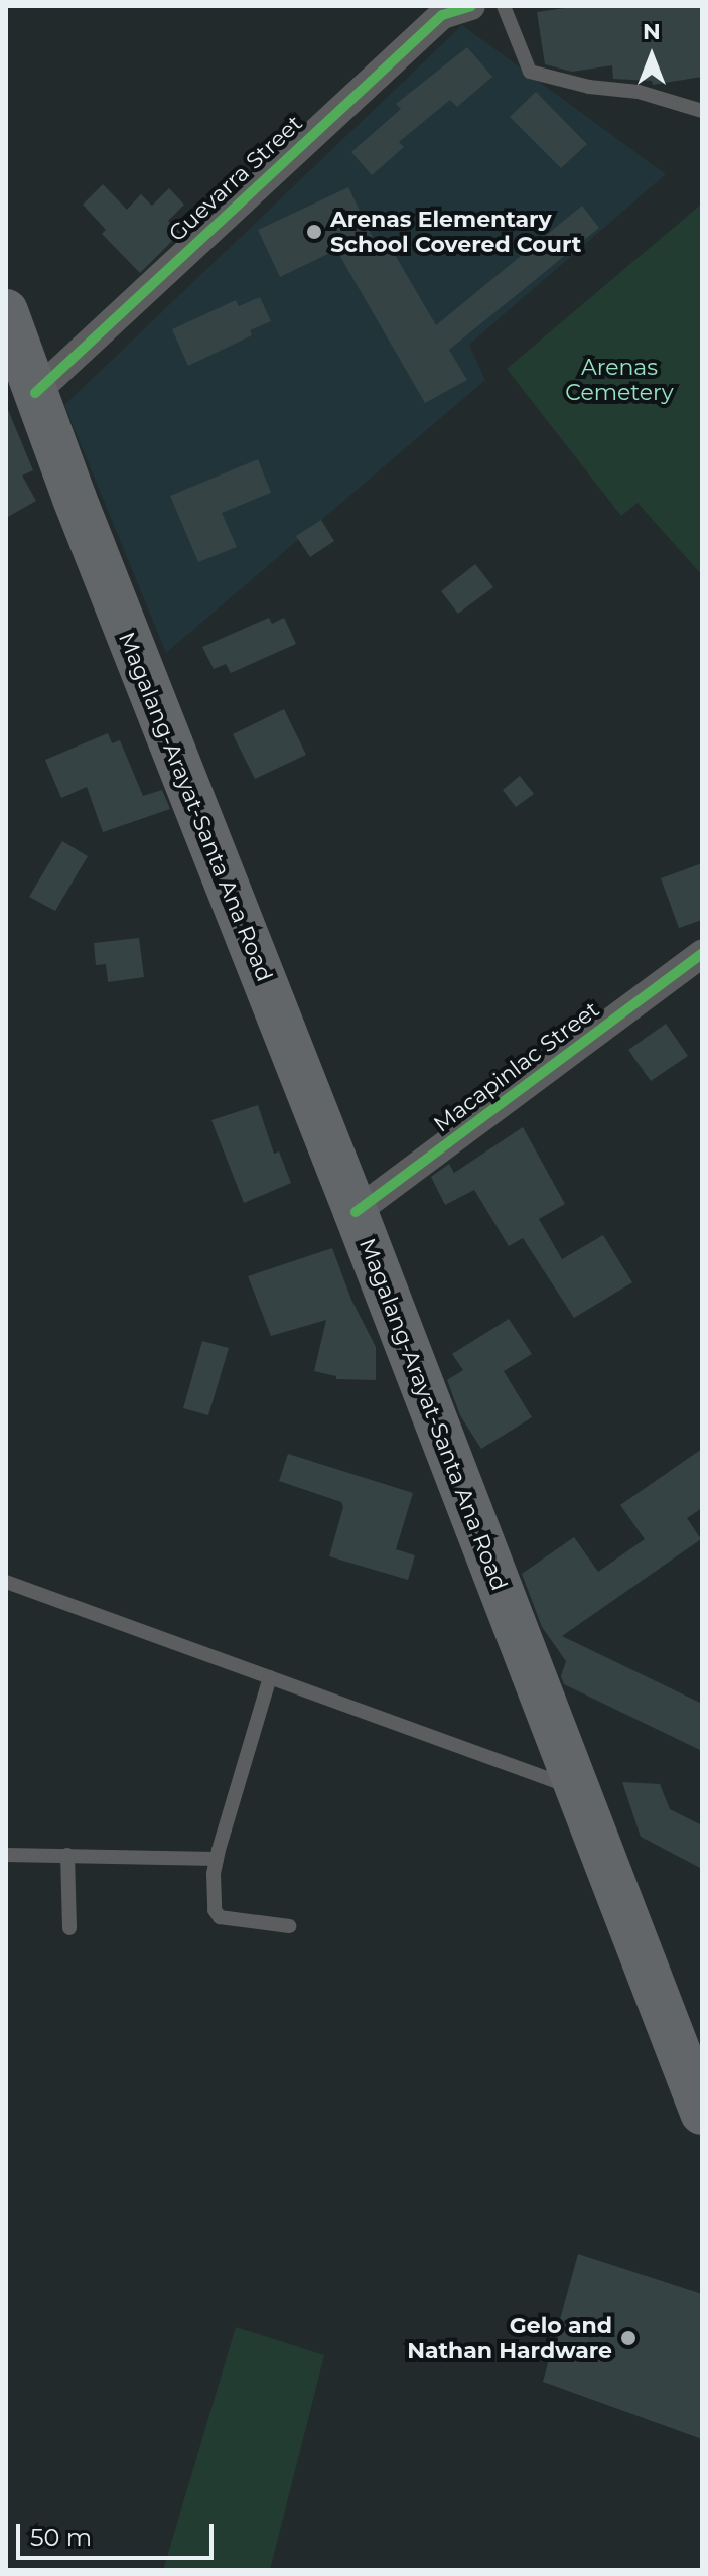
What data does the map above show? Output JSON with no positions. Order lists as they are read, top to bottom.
{
  "streets": {
    "main road": ["Magalang-Arayat-Santa Ana Road"],
    "street": ["Guevarra Street", "Macapinlac Street"]
  },
  "crossings": [
    ["Guevarra Street", "Magalang-Arayat-Santa Ana Road"],
    ["Magalang-Arayat-Santa Ana Road", "Macapinlac Street"]
  ],
  "parks": ["Arenas Cemetery"],
  "places": ["Arenas Elementary School Covered Court", "Gelo and Nathan Hardware"],
  "scale_bar": "50 m",
  "north": "top"
}
